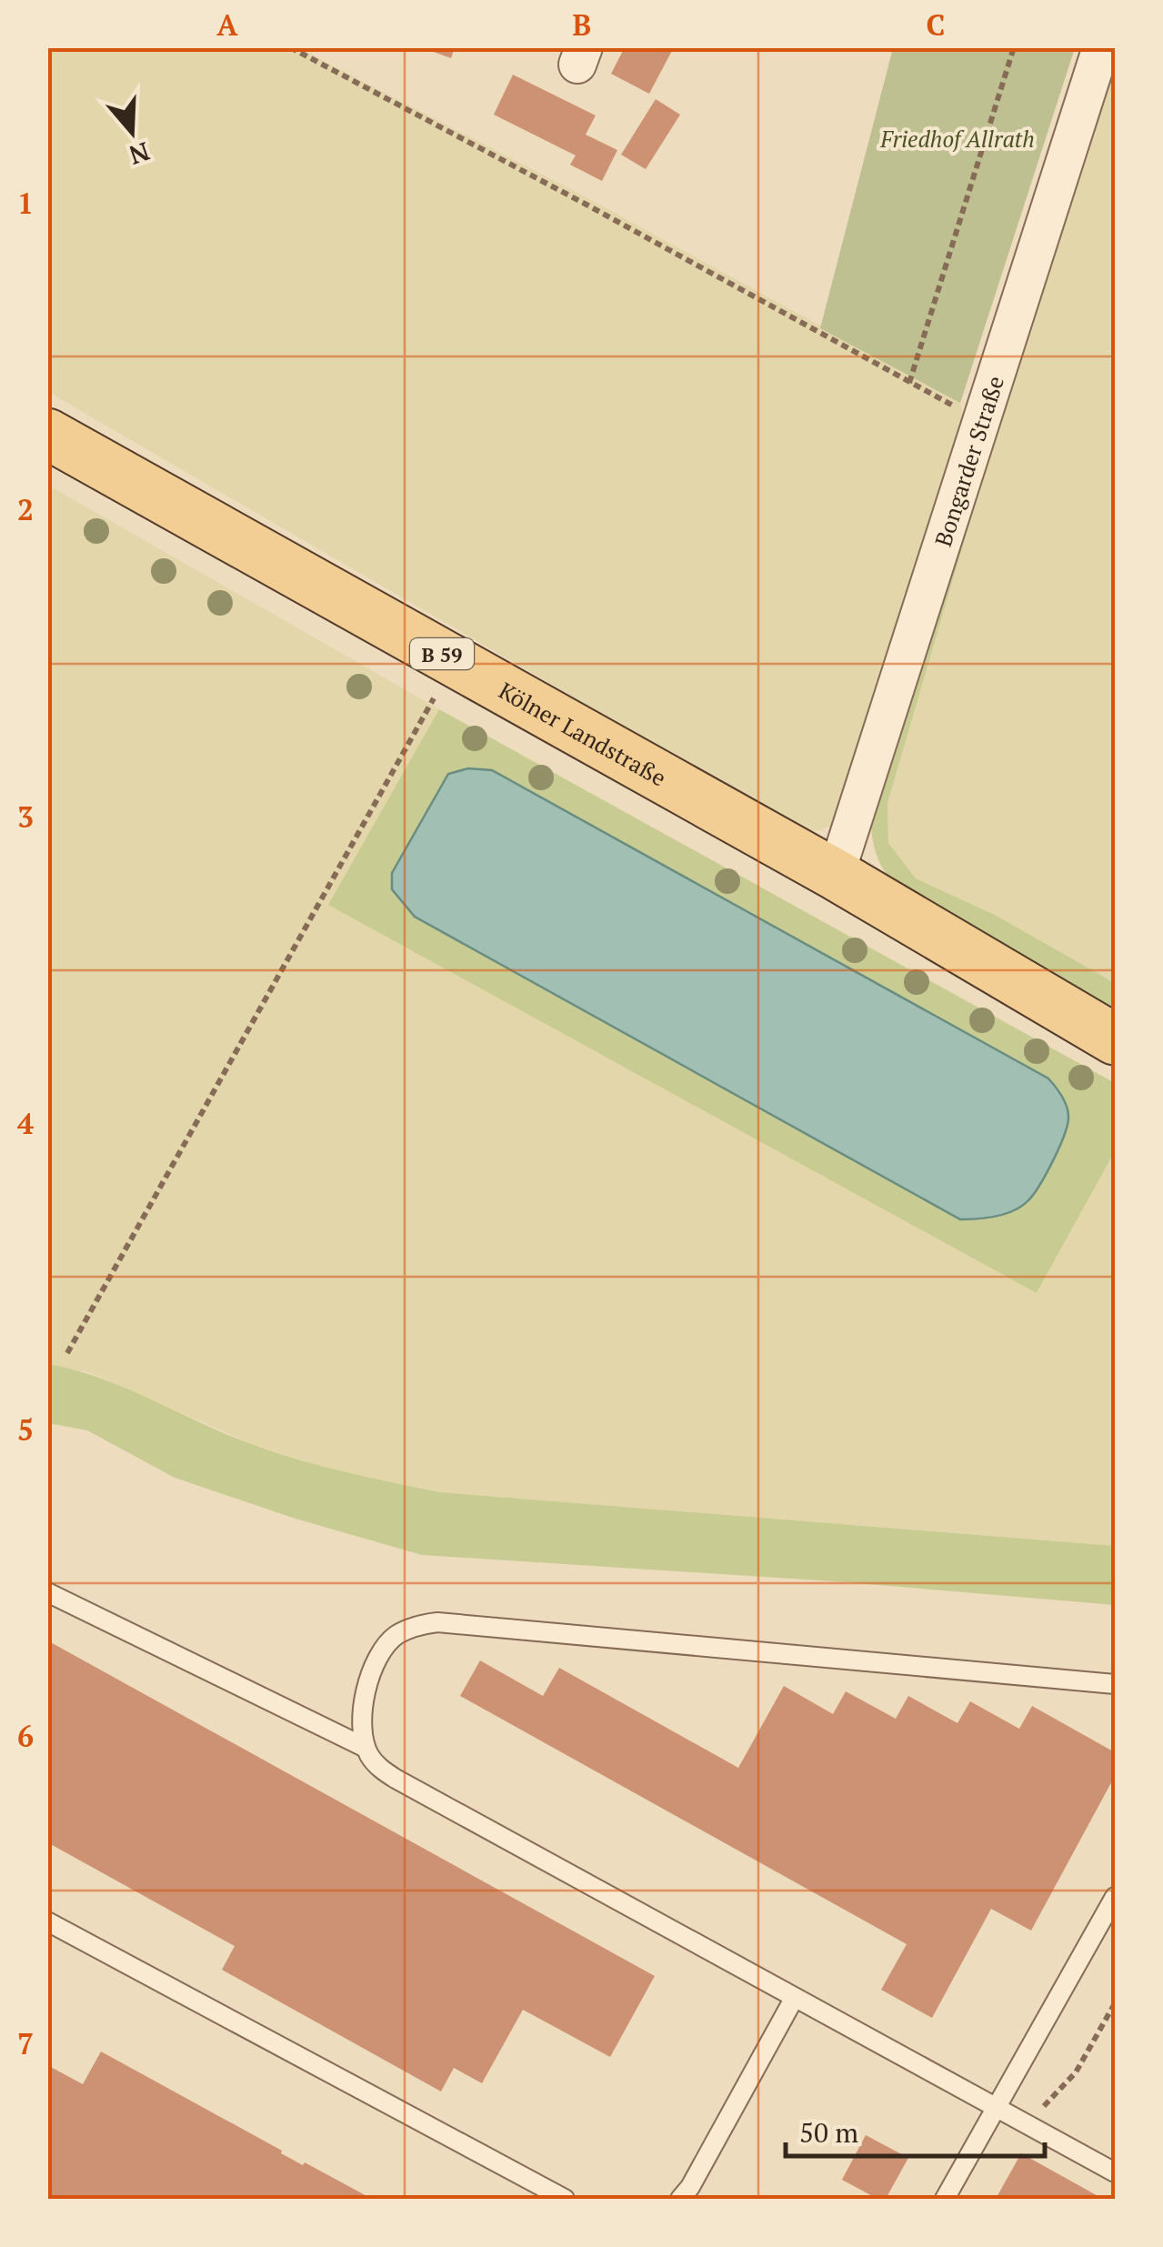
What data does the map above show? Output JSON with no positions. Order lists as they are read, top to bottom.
{
  "streets": {
    "main road": ["B 59", "Kölner Landstraße"],
    "street": ["Bongarder Straße"]
  },
  "crossings": [
    ["Bongarder Straße", "Kölner Landstraße"]
  ],
  "parks": ["Friedhof Allrath"],
  "scale_bar": "50 m",
  "north": "bottom",
  "grid": {
    "columns": ["A", "B", "C"],
    "rows": [
      "1",
      "2",
      "3",
      "4",
      "5",
      "6",
      "7"
    ]
  }
}
